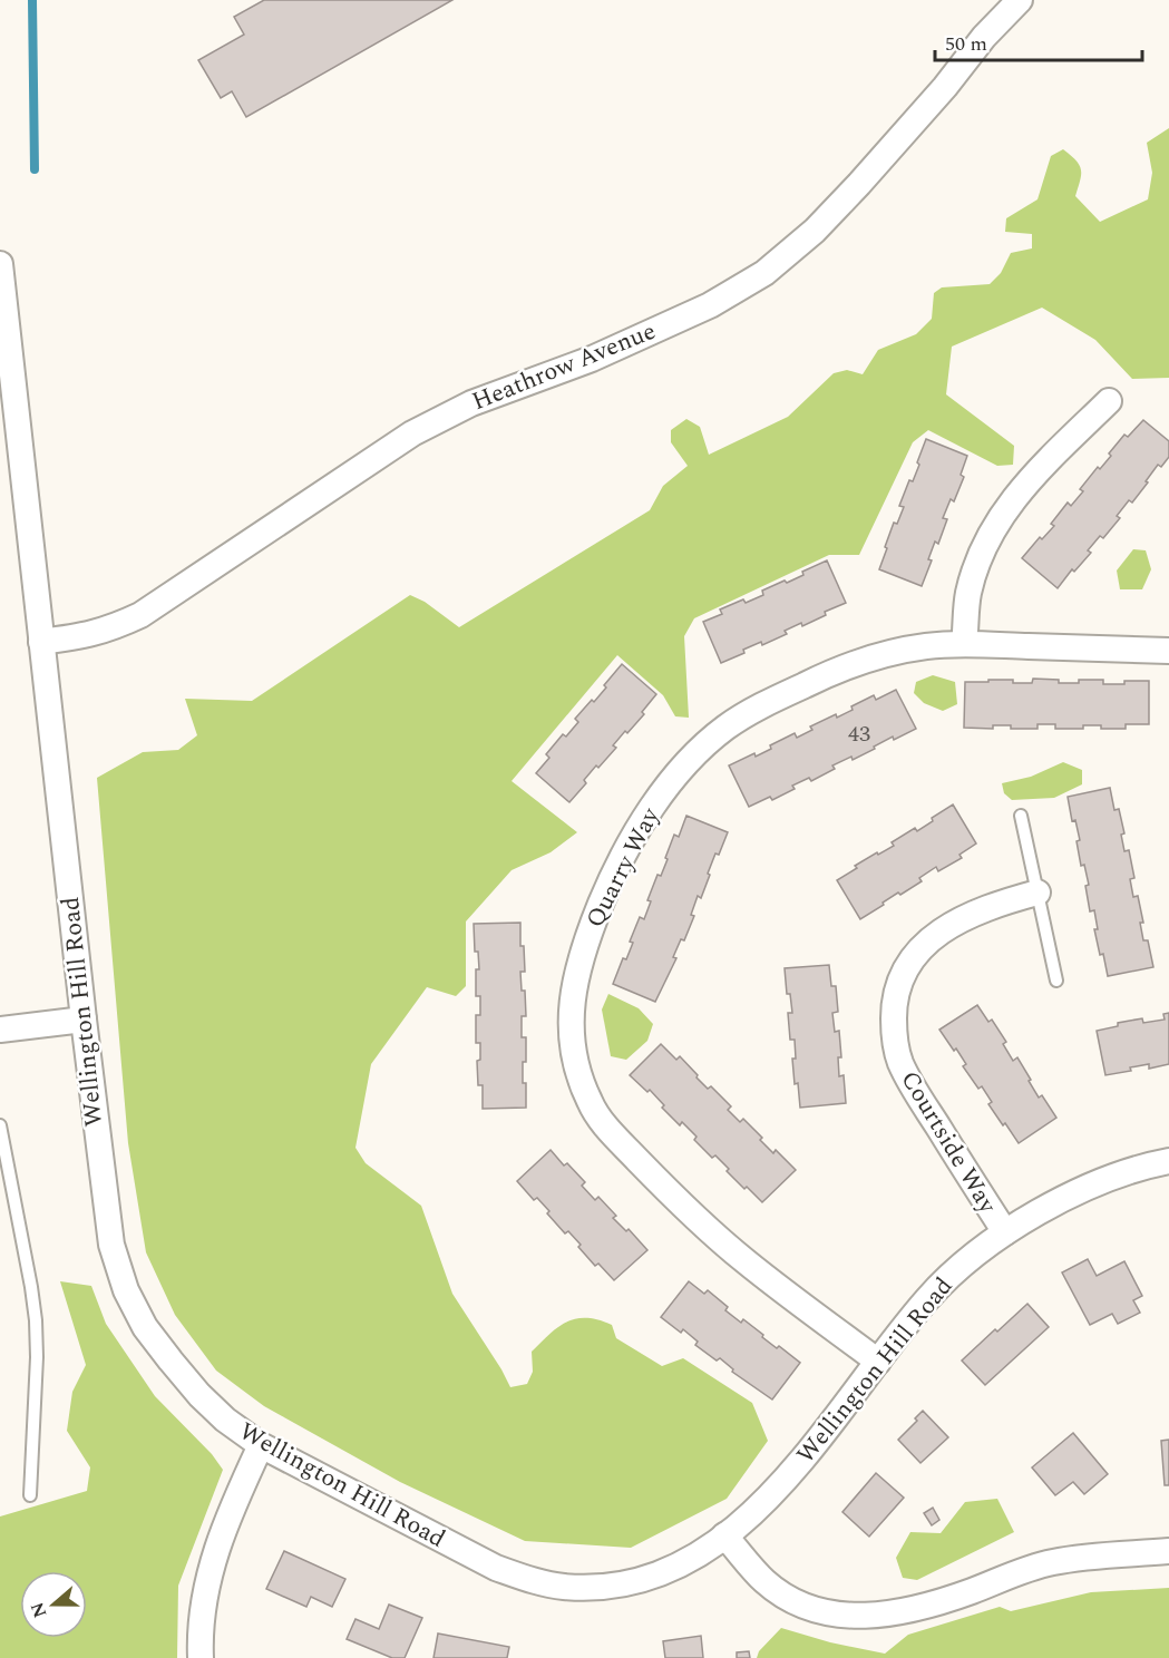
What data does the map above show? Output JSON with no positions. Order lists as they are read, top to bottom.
{
  "streets": {
    "street": [
      "Heathrow Avenue",
      "Quarry Way",
      "Wellington Hill Road",
      "Courtside Way"
    ]
  },
  "crossings": [
    ["Heathrow Avenue", "Wellington Hill Road"],
    ["Quarry Way", "Wellington Hill Road"],
    ["Wellington Hill Road", "Courtside Way"]
  ],
  "house_numbers": ["43"],
  "scale_bar": "50 m",
  "north": "left"
}
